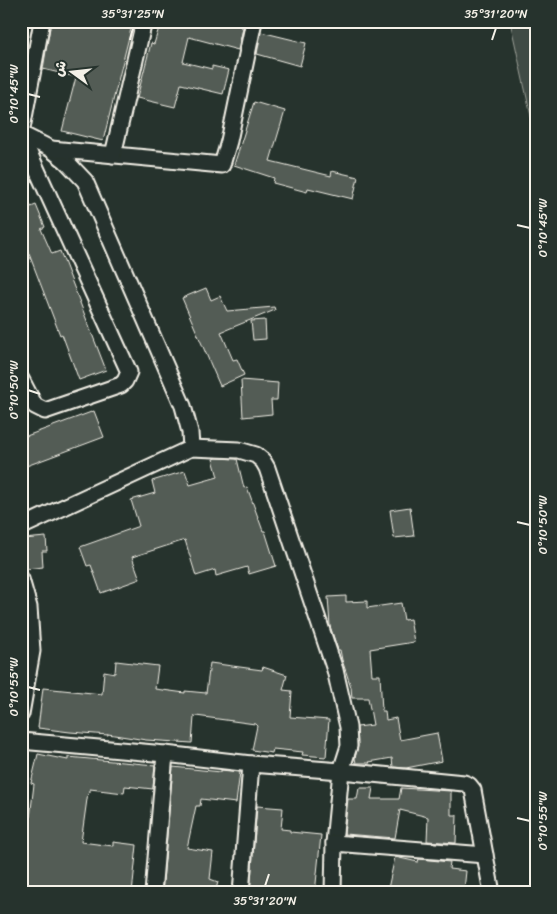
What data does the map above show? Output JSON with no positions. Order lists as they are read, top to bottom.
{
  "north": "left",
  "coordinates": [
    "35°31'25\"N",
    "35°31'20\"N",
    "0°10'45\"W",
    "0°10'50\"W",
    "0°10'55\"W"
  ]
}
